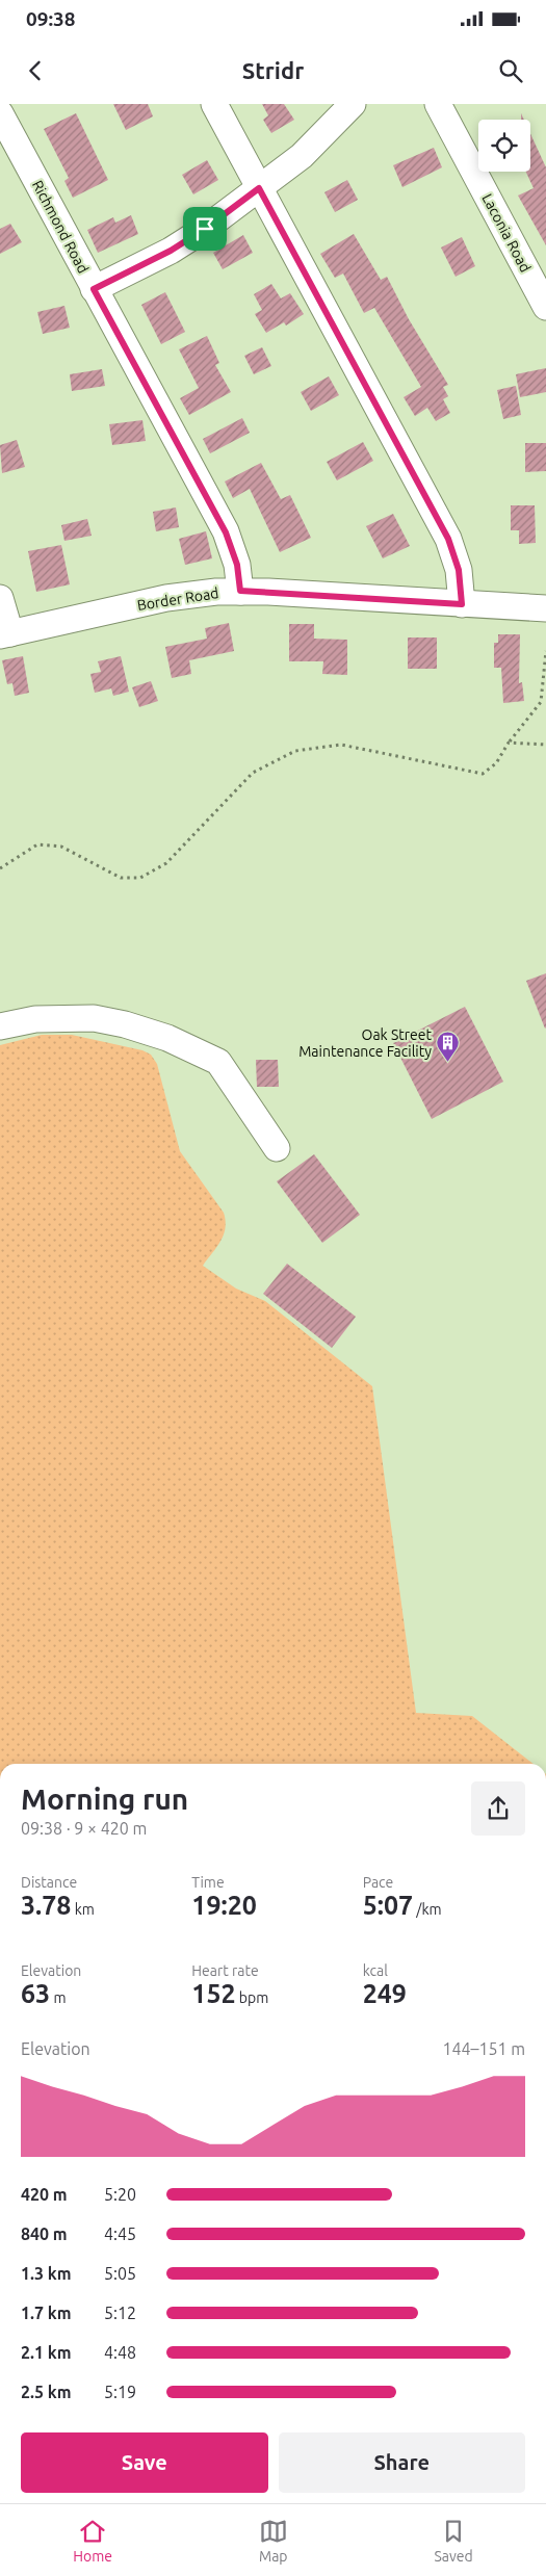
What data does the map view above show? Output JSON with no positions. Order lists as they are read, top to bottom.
{
  "streets": {
    "street": ["Richmond Road", "Laconia Road", "Border Road"]
  },
  "crossings": [
    ["Richmond Road", "Border Road"]
  ],
  "places": {
    "building": ["Oak Street Maintenance Facility"]
  },
  "page": {
    "status": "09:38",
    "header": "Stridr",
    "heading": ["Morning run", "09:38 · 9 × 420 m"],
    "stats": [
      ["Distance", "3.78 km"],
      ["Time", "19:20"],
      ["Pace", "5:07 /km"],
      ["Elevation", "63 m"],
      ["Heart rate", "152 bpm"],
      ["kcal", "249"]
    ],
    "chart": ["Elevation", "144–151 m"],
    "list": [
      {
        "name": "420 m",
        "note": "5:20"
      },
      {
        "name": "840 m",
        "note": "4:45"
      },
      {
        "name": "1.3 km",
        "note": "5:05"
      },
      {
        "name": "1.7 km",
        "note": "5:12"
      },
      {
        "name": "2.1 km",
        "note": "4:48"
      },
      {
        "name": "2.5 km",
        "note": "5:19"
      }
    ],
    "buttons": ["Save", "Share"],
    "tabs": ["Home", "Map", "Saved"]
  }
}
